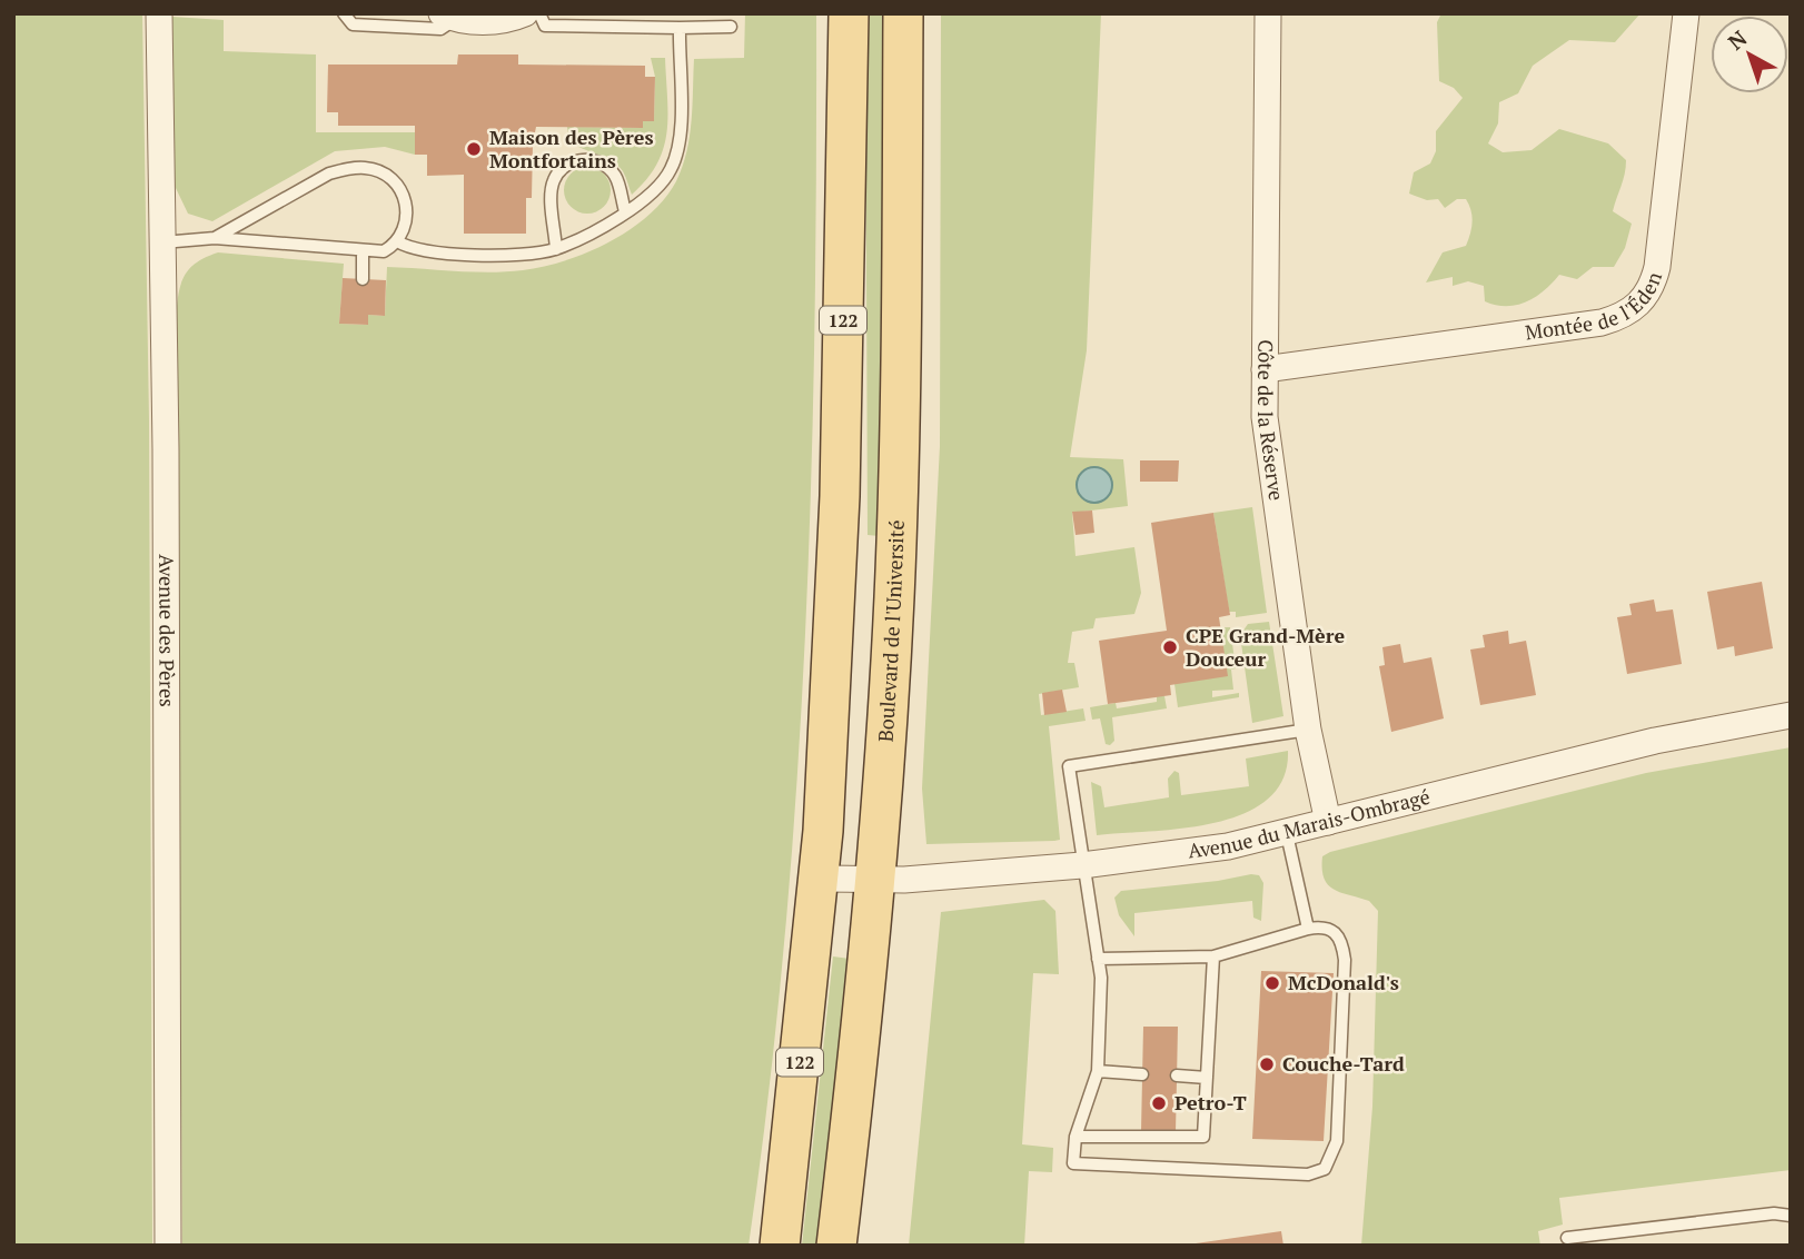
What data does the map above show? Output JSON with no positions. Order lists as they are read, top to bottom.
{
  "streets": {
    "main road": ["122", "Boulevard de l'Université"],
    "street": [
      "Montée de l'Éden",
      "Côte de la Réserve",
      "Avenue des Pères",
      "Avenue du Marais-Ombragé"
    ]
  },
  "crossings": [
    ["Montée de l'Éden", "Côte de la Réserve"],
    ["122", "Avenue du Marais-Ombragé"],
    ["Côte de la Réserve", "Avenue du Marais-Ombragé"],
    ["Boulevard de l'Université", "Avenue du Marais-Ombragé"]
  ],
  "places": [
    "Maison des Pères Montfortains",
    "CPE Grand-Mère Douceur",
    "McDonald's",
    "Couche-Tard",
    "Petro-T"
  ],
  "north": "top left"
}
